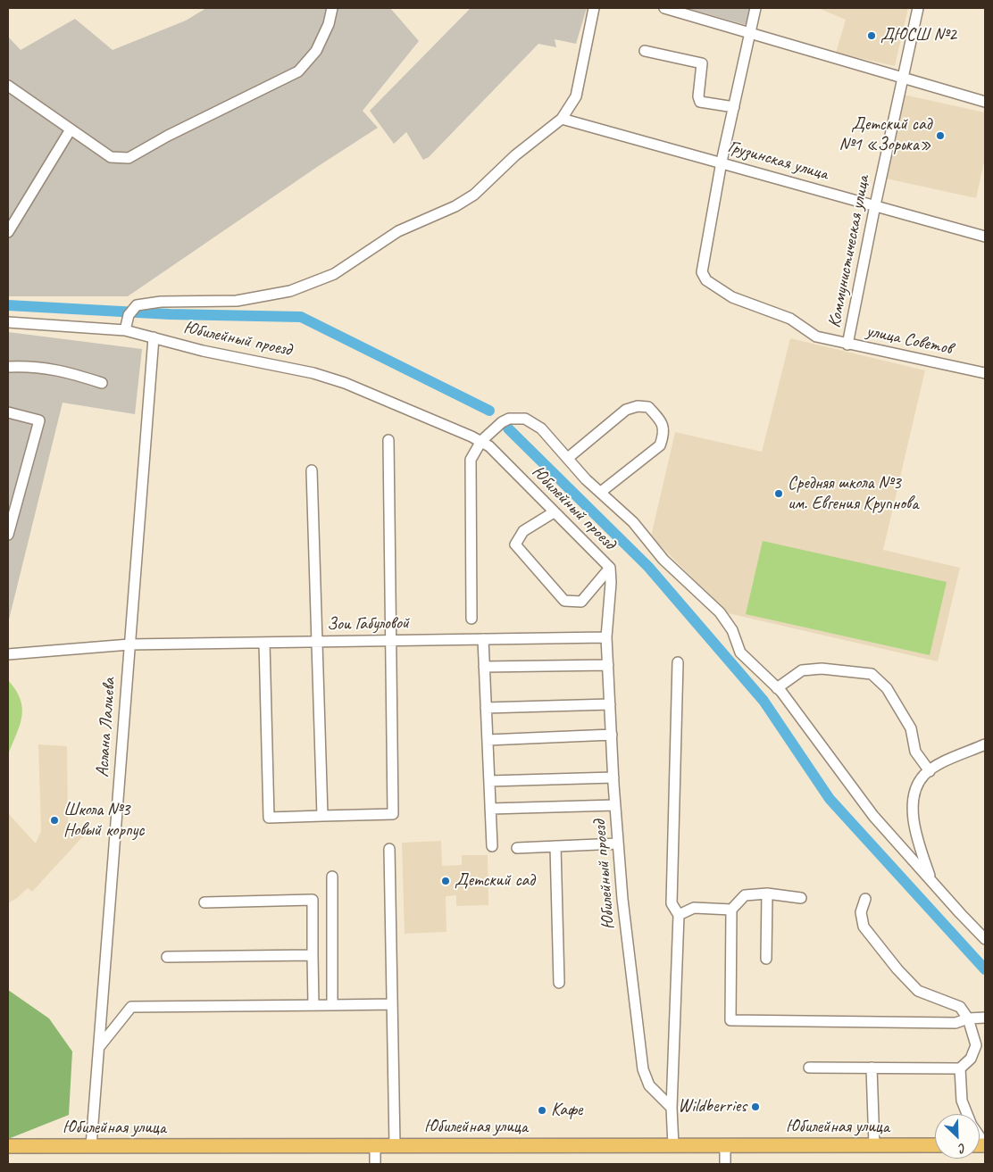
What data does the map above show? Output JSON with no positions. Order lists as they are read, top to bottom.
{
  "streets": {
    "main road": ["Юбилейная улица"],
    "street": [
      "Грузинская улица",
      "Коммунистическая улица",
      "Юбилейный проезд",
      "улица Советов",
      "Зои Габуловой",
      "Аслана Лалиева"
    ]
  },
  "crossings": [
    ["Грузинская улица", "Коммунистическая улица"],
    ["Грузинская улица", "улица Советов"],
    ["Коммунистическая улица", "улица Советов"],
    ["Юбилейный проезд", "Зои Габуловой"],
    ["Юбилейный проезд", "Аслана Лалиева"],
    ["Зои Габуловой", "Аслана Лалиева"],
    ["Аслана Лалиева", "Юбилейная улица"]
  ],
  "places": [
    "ДЮСШ №2",
    "Детский сад №1 «Зорька»",
    "Средняя школа №3 им. Евгения Крупнова",
    "Школа №3 Новый корпус",
    "Детский сад",
    "Wildberries",
    "Кафе"
  ],
  "north": "bottom right"
}
